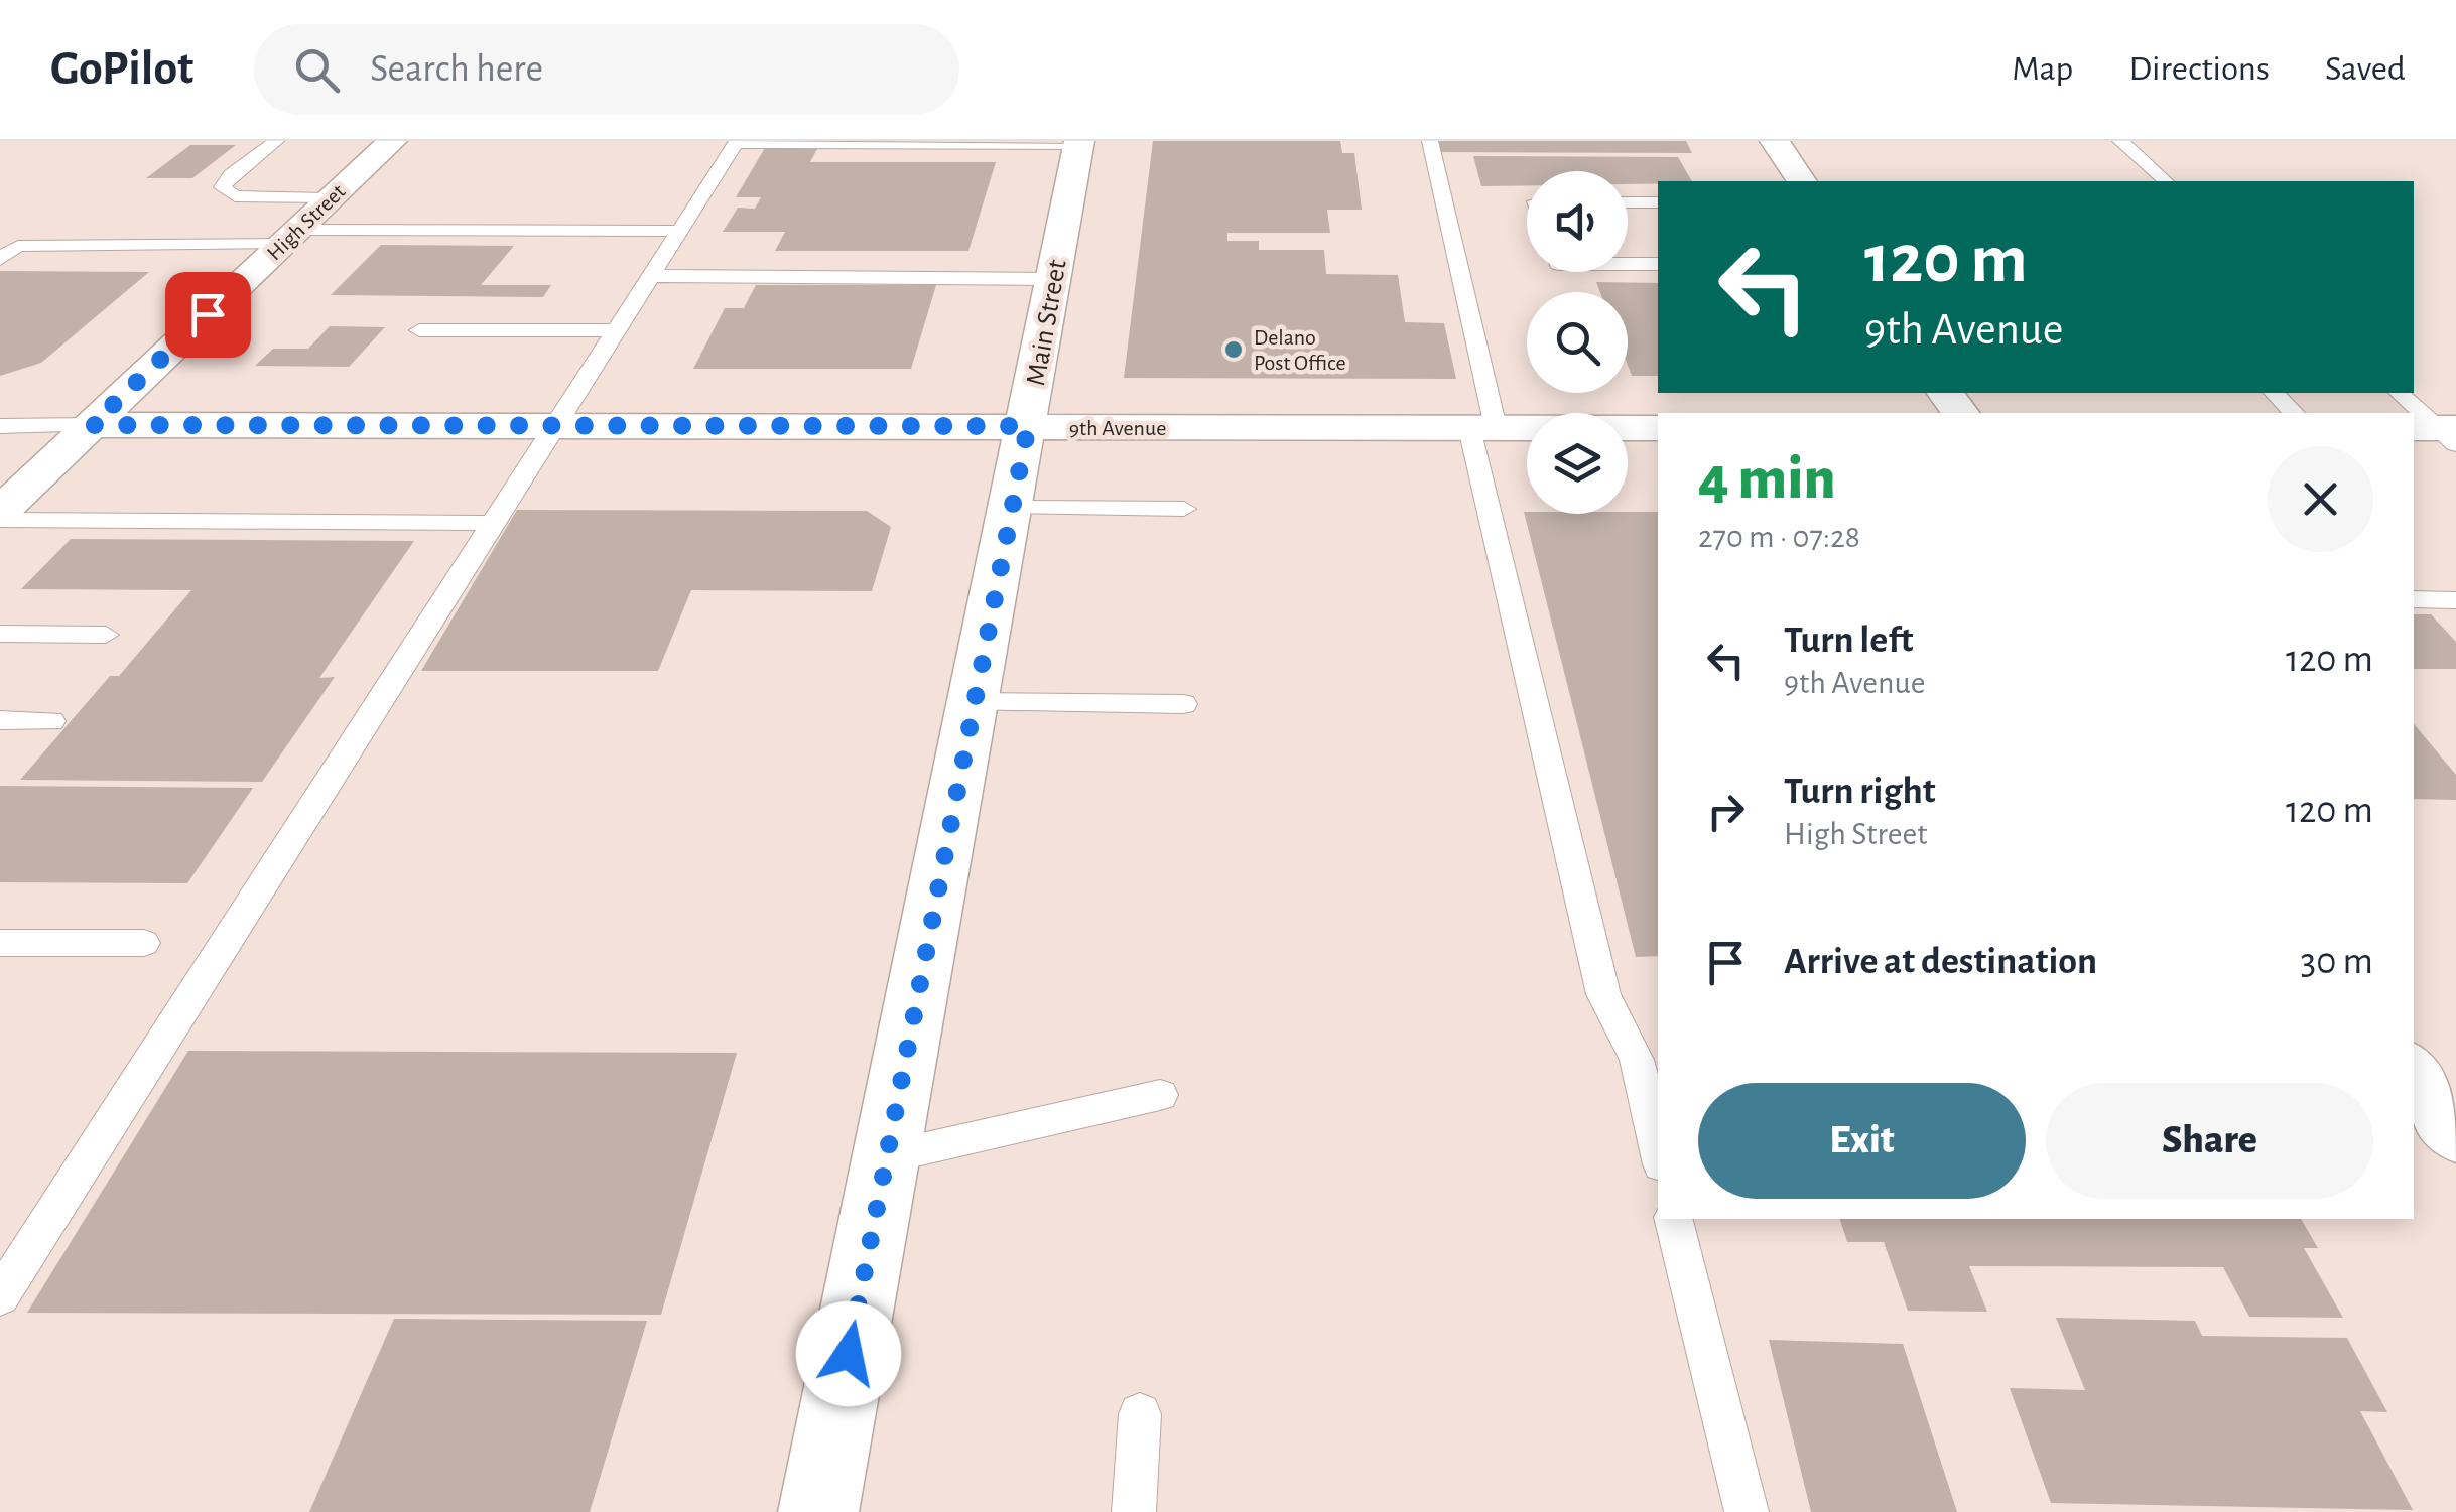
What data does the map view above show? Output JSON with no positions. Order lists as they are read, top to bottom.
{
  "streets": {
    "street": ["High Street", "Main Street", "9th Avenue"]
  },
  "crossings": [
    ["High Street", "9th Avenue"],
    ["Main Street", "9th Avenue"]
  ],
  "places": ["Delano Post Office"],
  "page": {
    "header": "GoPilot",
    "search": "Search here",
    "nav": ["Map", "Directions", "Saved"],
    "turn": ["120 m", "9th Avenue"],
    "heading": ["4 min", "270 m · 07:28"],
    "list": [
      {
        "name": "Turn left",
        "note": "9th Avenue",
        "value": "120 m"
      },
      {
        "name": "Turn right",
        "note": "High Street",
        "value": "120 m"
      },
      {
        "name": "Arrive at destination",
        "value": "30 m"
      }
    ],
    "buttons": ["Exit", "Share"]
  }
}
